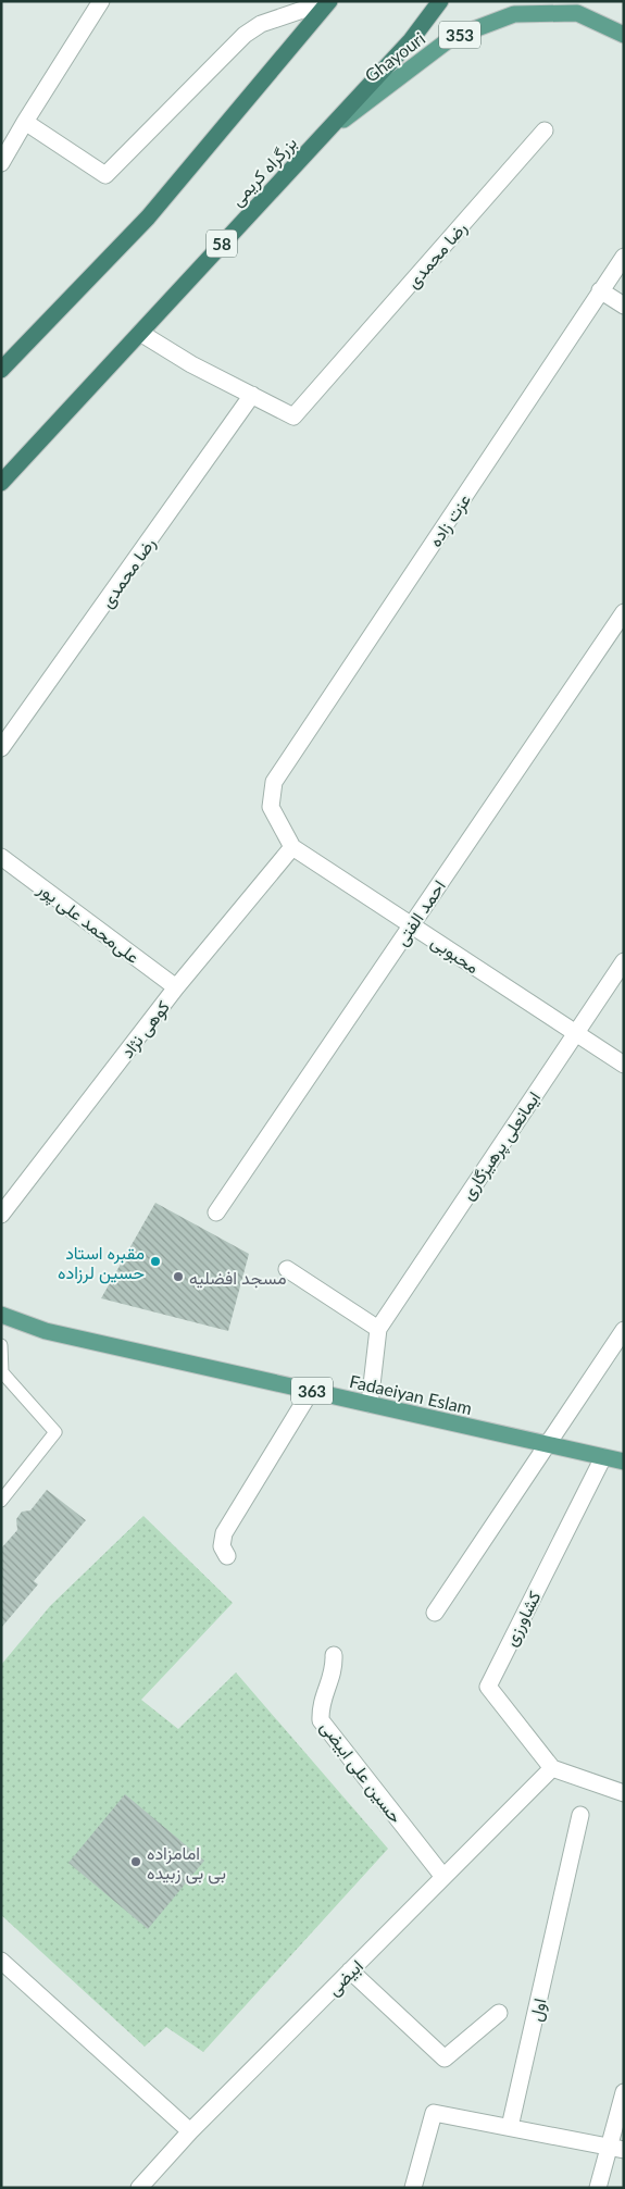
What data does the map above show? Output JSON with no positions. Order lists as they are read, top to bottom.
{
  "streets": {
    "highway": ["بزرگراه کریمی", "58"],
    "main road": [
      "353",
      "Ghayouri",
      "363",
      "Fadaeiyan Eslam"
    ],
    "street": [
      "رضا محمدی",
      "عزت زاده",
      "احمد الفتی",
      "علی‌محمد علی پور",
      "محبوبی",
      "کوهی نژاد",
      "ایمانعلی پرهیزگاری",
      "کشاورزی",
      "حسین علی ابیضی",
      "ابیضی",
      "اول"
    ]
  },
  "crossings": [
    ["Ghayouri", "بزرگراه کریمی"],
    ["بزرگراه کریمی", "رضا محمدی"],
    ["عزت زاده", "محبوبی"],
    ["احمد الفتی", "محبوبی"],
    ["علی‌محمد علی پور", "کوهی نژاد"],
    ["محبوبی", "کوهی نژاد"],
    ["محبوبی", "ایمانعلی پرهیزگاری"],
    ["Fadaeiyan Eslam", "کشاورزی"],
    ["کشاورزی", "ابیضی"],
    ["حسین علی ابیضی", "ابیضی"]
  ],
  "places": ["مقبره استاد حسین لرزاده", "مسجد افضلیه", "امامزاده بی بی زبیده"]
}
